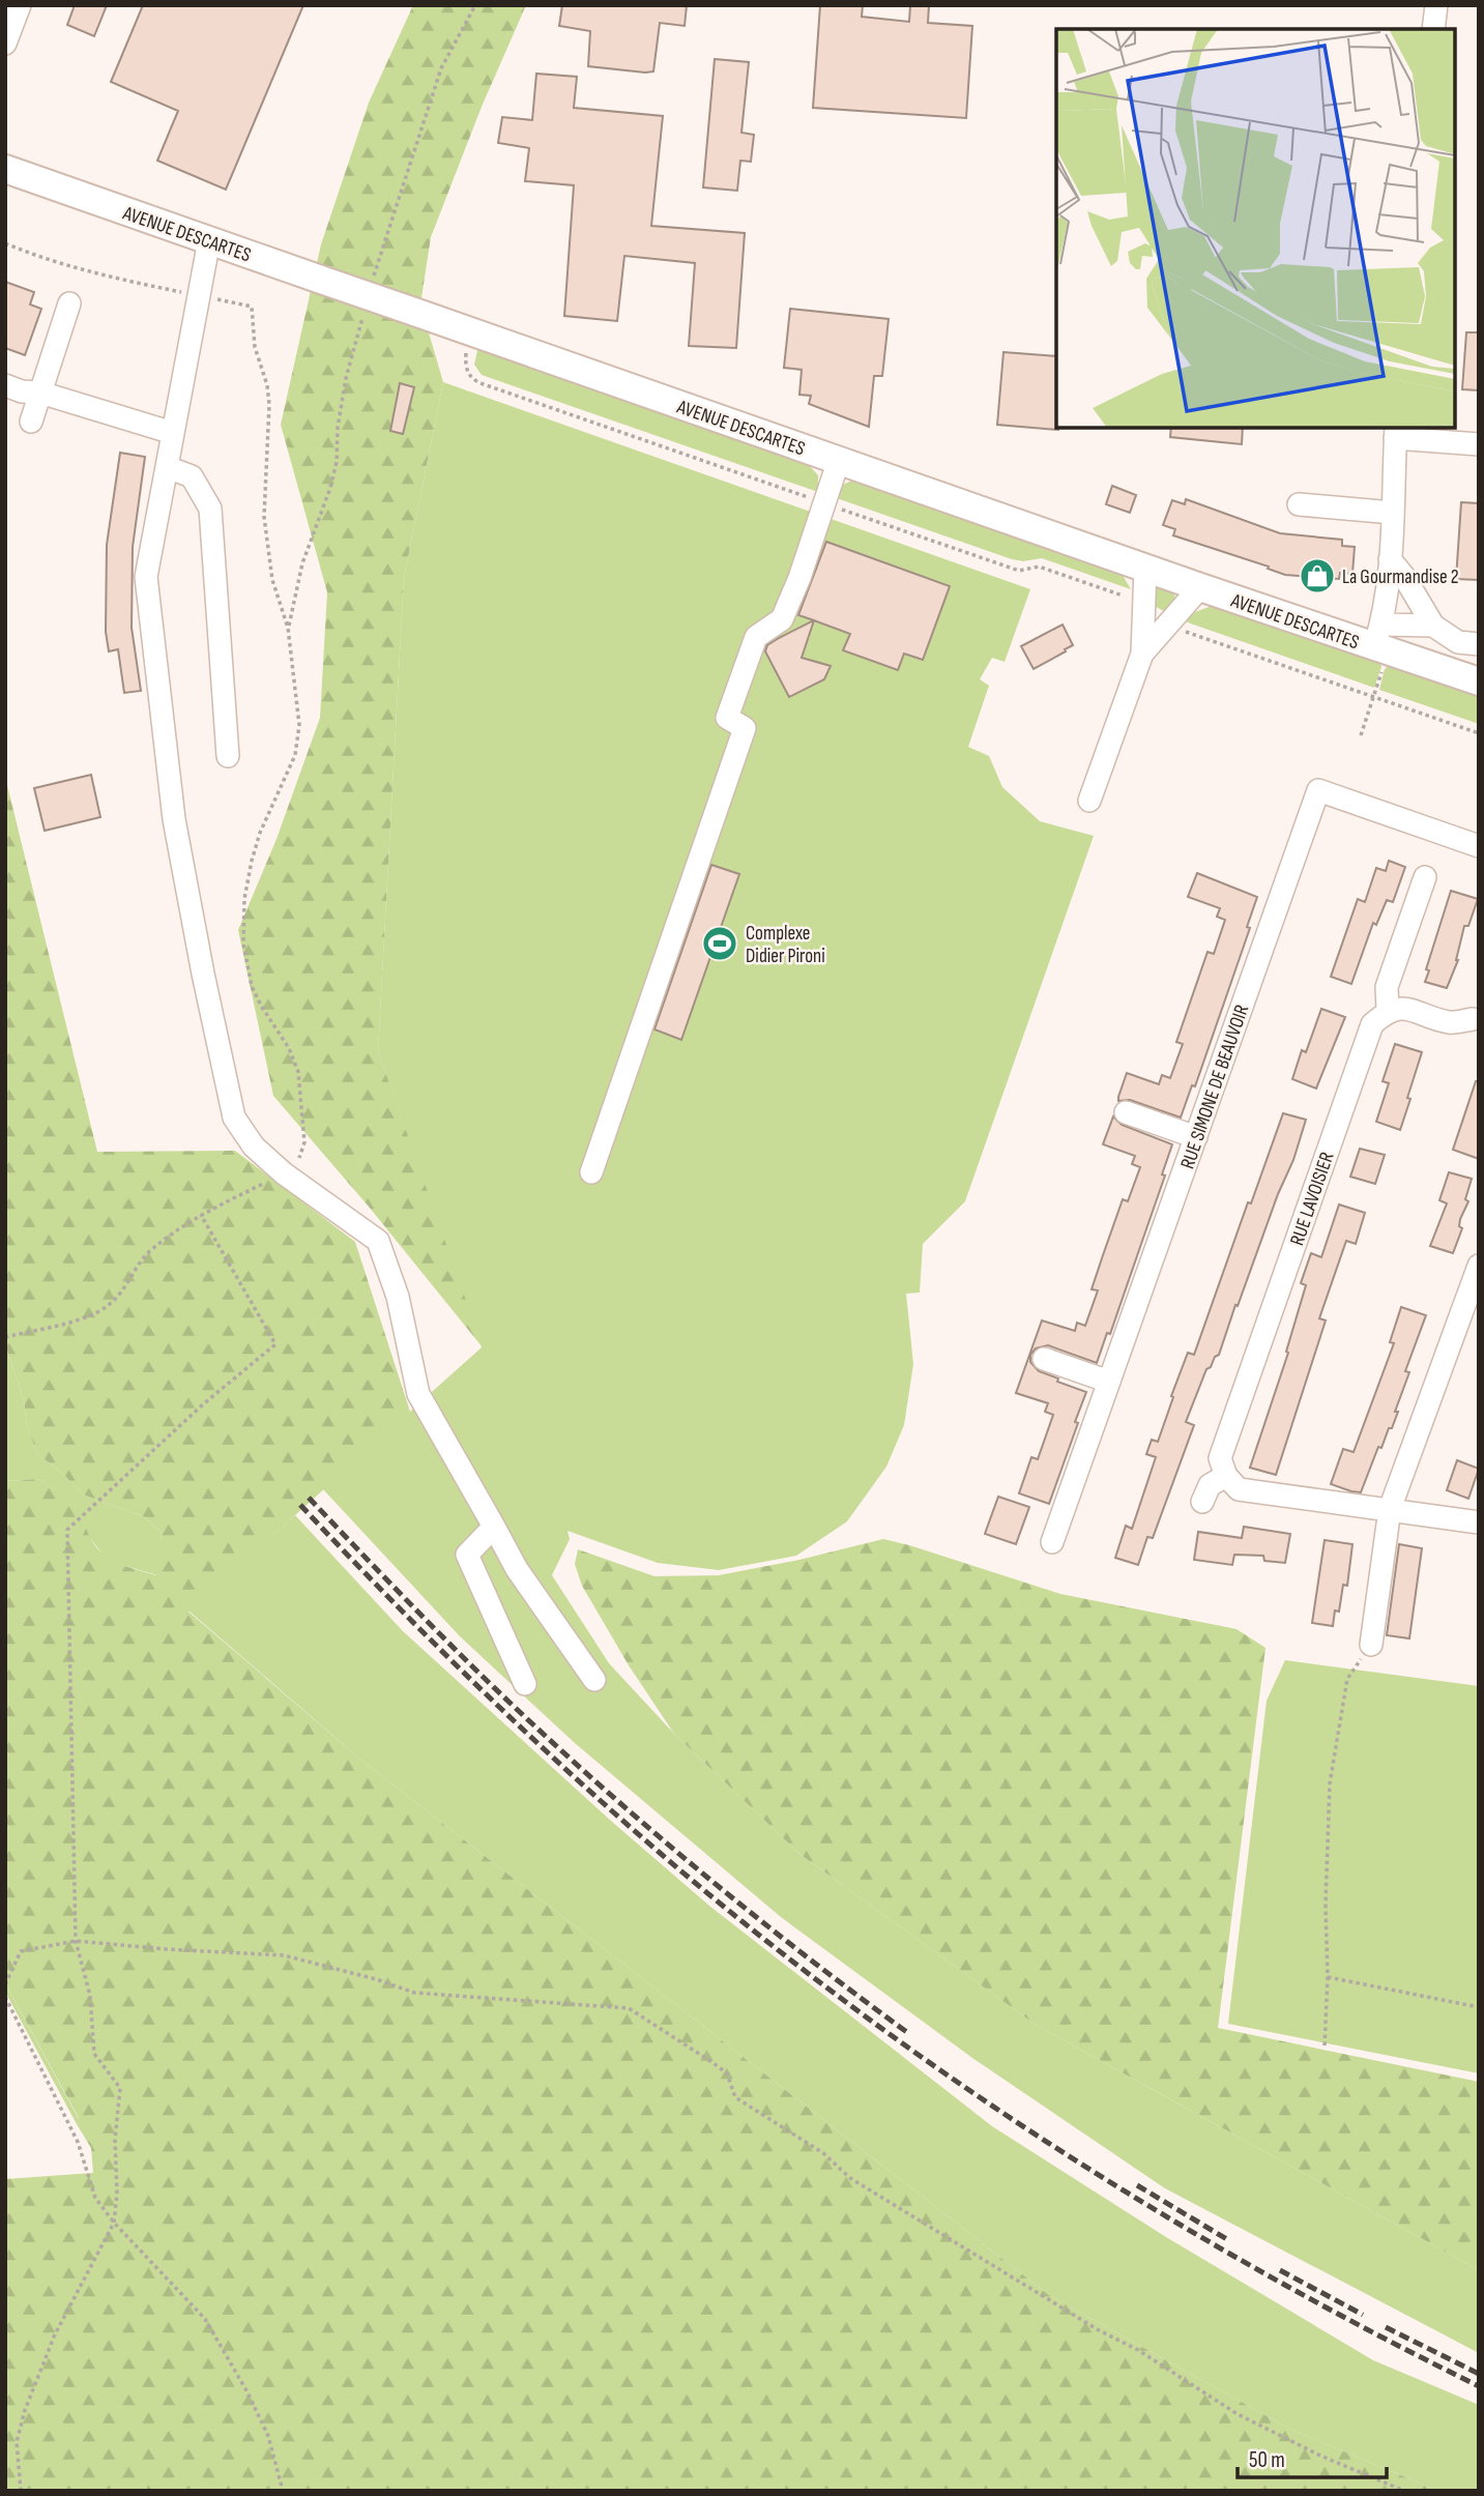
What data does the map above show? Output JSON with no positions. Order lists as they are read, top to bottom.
{
  "streets": {
    "main road": ["AVENUE DESCARTES"],
    "street": ["RUE SIMONE DE BEAUVOIR", "RUE LAVOISIER"]
  },
  "places": {
    "shop": ["La Gourmandise 2"],
    "sports": ["Complexe Didier Pironi"]
  },
  "scale_bar": "50 m"
}
